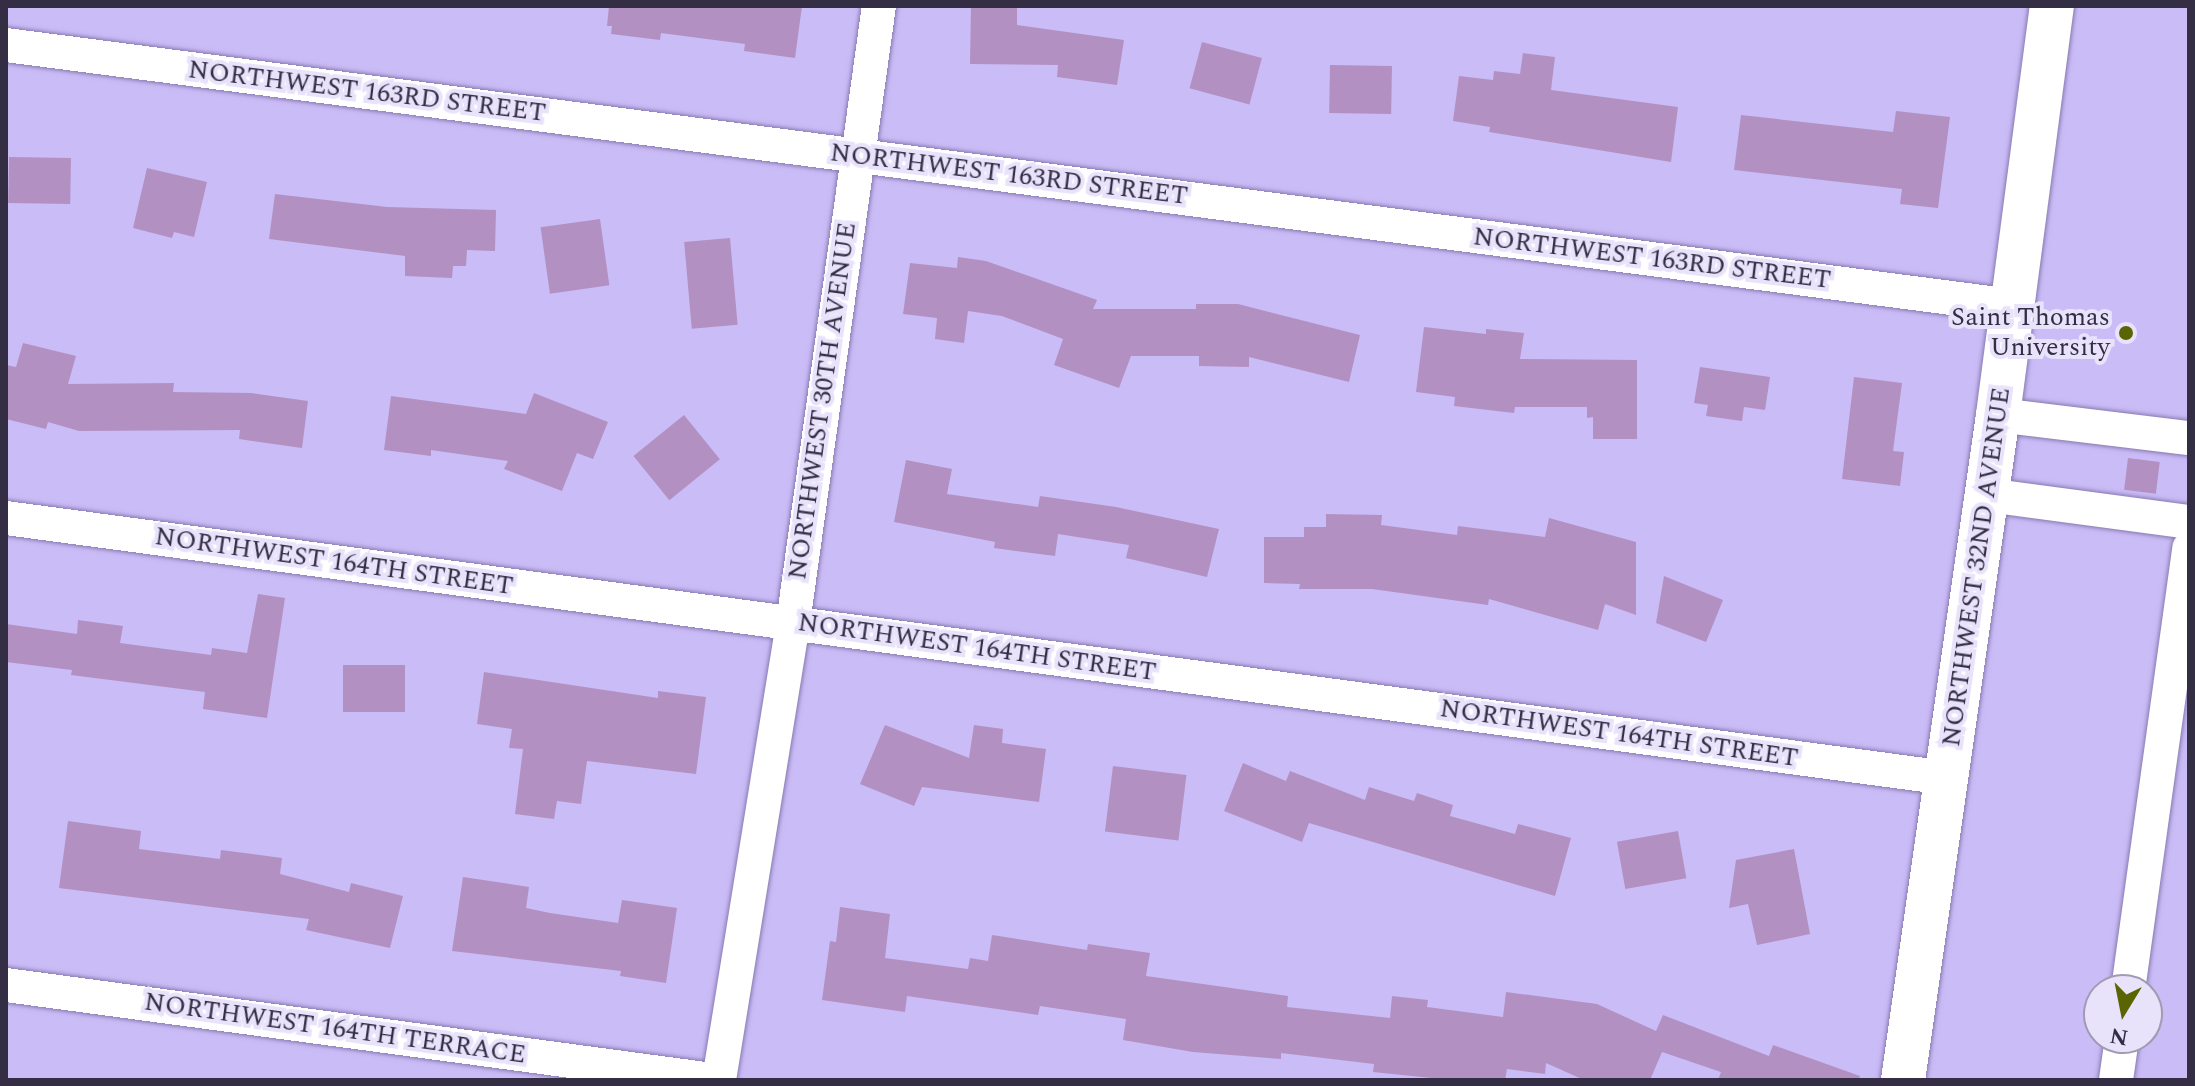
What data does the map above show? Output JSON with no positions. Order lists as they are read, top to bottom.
{
  "streets": {
    "street": [
      "NORTHWEST 163RD STREET",
      "NORTHWEST 30TH AVENUE",
      "NORTHWEST 164TH STREET",
      "NORTHWEST 32ND AVENUE",
      "NORTHWEST 164TH TERRACE"
    ]
  },
  "crossings": [
    ["NORTHWEST 163RD STREET", "NORTHWEST 30TH AVENUE"],
    ["NORTHWEST 163RD STREET", "NORTHWEST 32ND AVENUE"],
    ["NORTHWEST 30TH AVENUE", "NORTHWEST 164TH STREET"],
    ["NORTHWEST 164TH STREET", "NORTHWEST 32ND AVENUE"]
  ],
  "places": ["Saint Thomas University"],
  "north": "bottom"
}
